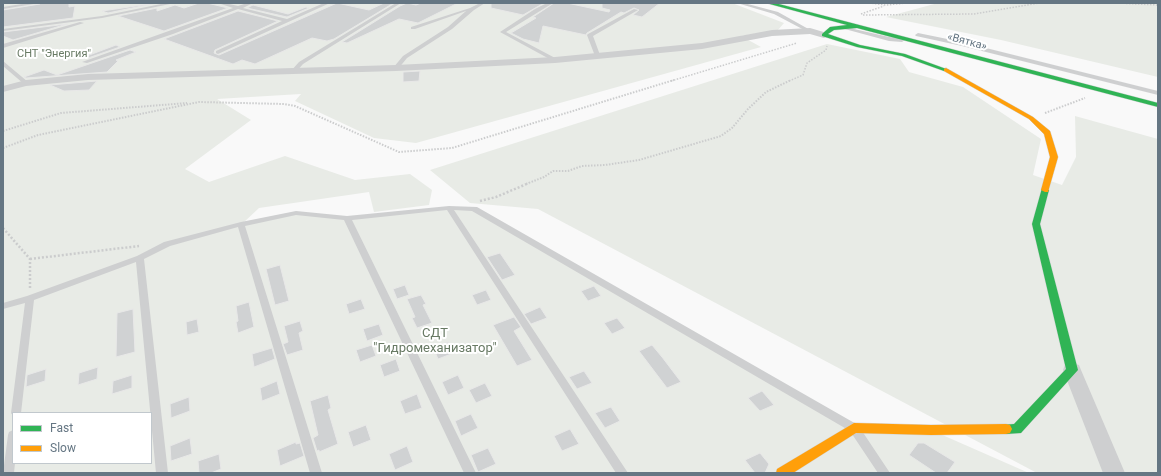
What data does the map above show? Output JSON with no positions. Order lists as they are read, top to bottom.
{
  "streets": {
    "main road": ["«Вятка»"]
  },
  "parks": ["СНТ \"Энергия\"", "СДТ \"Гидромеханизатор\""],
  "legend": ["Fast", "Slow"]
}
